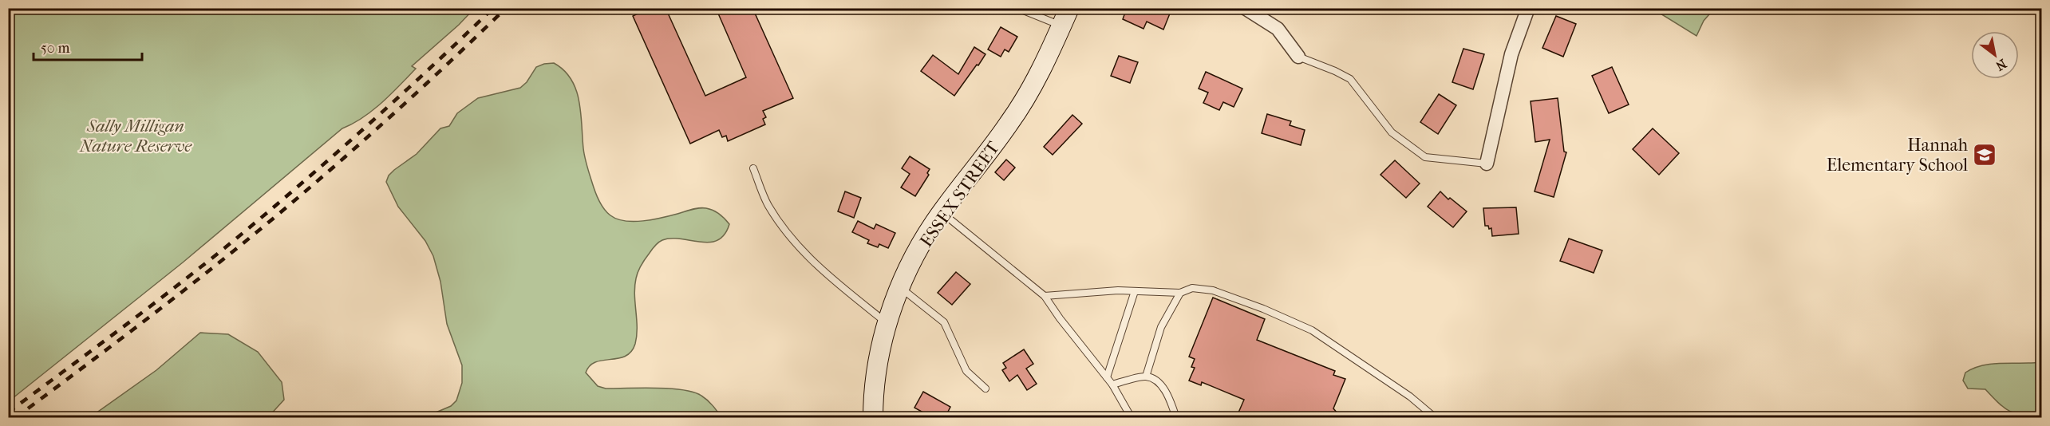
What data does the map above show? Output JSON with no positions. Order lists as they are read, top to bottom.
{
  "streets": {
    "main road": ["ESSEX STREET"]
  },
  "parks": ["Sally Milligan Nature Reserve"],
  "places": {
    "school or university": ["Hannah Elementary School"]
  },
  "scale_bar": "50 m",
  "north": "bottom right"
}
